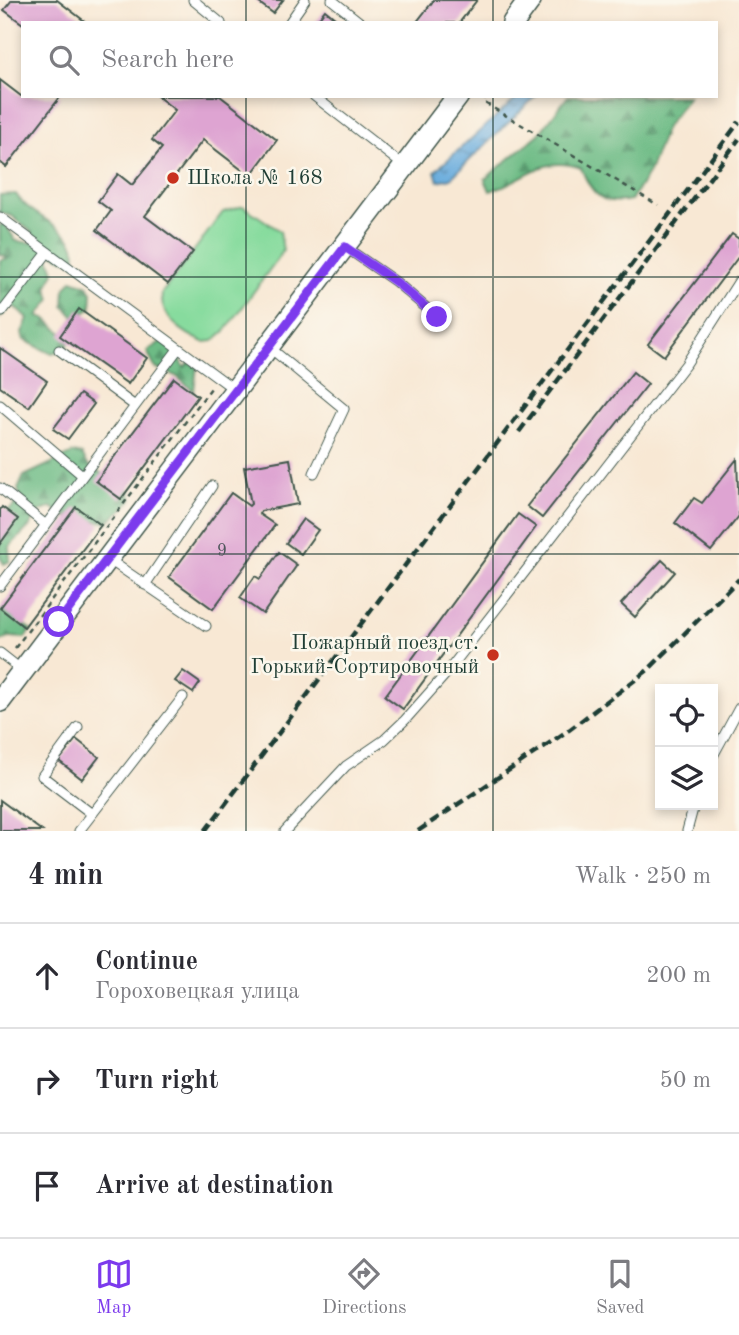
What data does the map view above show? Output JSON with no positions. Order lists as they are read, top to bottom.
{
  "places": ["Школа № 168", "Пожарный поезд ст. Горький-Сортировочный"],
  "house_numbers": ["9"],
  "page": {
    "search": "Search here",
    "heading": ["4 min", "Walk · 250 m"],
    "list": [
      ["Continue", "Гороховецкая улица", "200 m"],
      ["Turn right", "50 m"],
      "Arrive at destination"
    ],
    "nav": ["Map", "Directions", "Saved"]
  }
}
